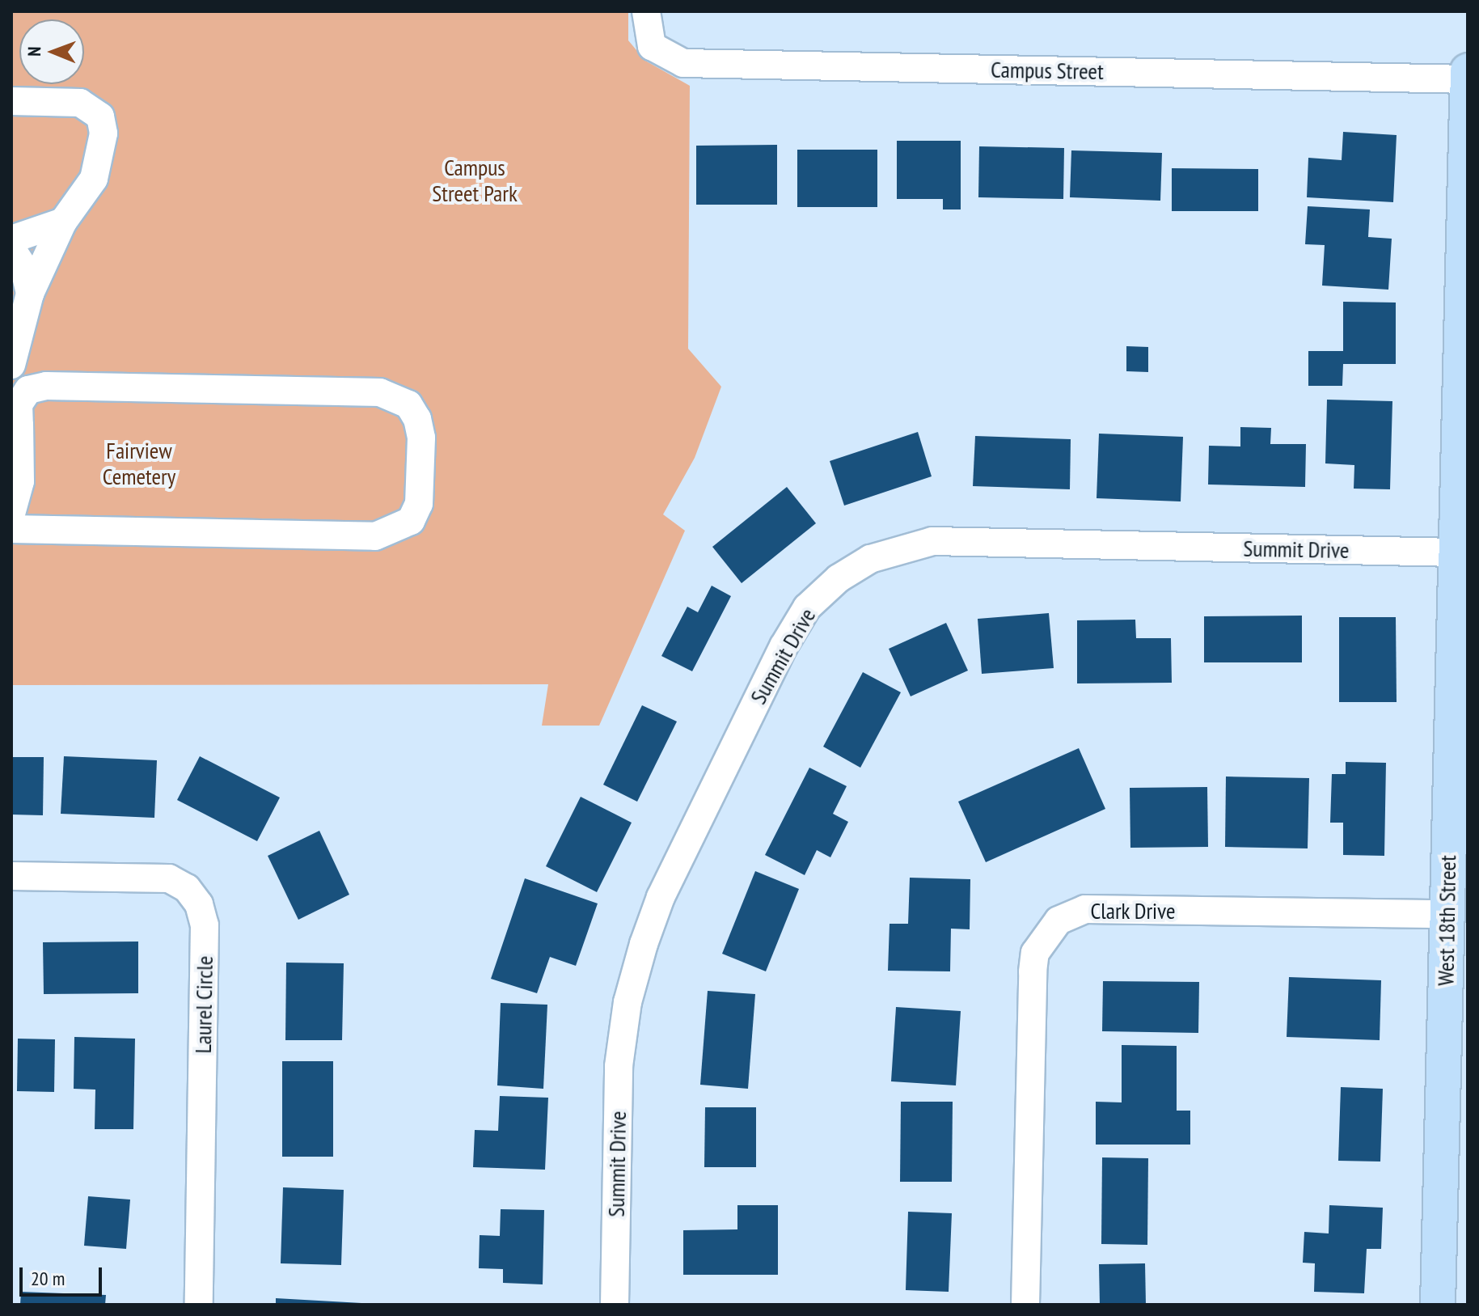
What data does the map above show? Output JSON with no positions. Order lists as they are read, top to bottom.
{
  "streets": {
    "main road": ["West 18th Street"],
    "street": [
      "Campus Street",
      "Summit Drive",
      "Clark Drive",
      "Laurel Circle"
    ]
  },
  "crossings": [
    ["Campus Street", "West 18th Street"],
    ["Summit Drive", "West 18th Street"],
    ["Clark Drive", "West 18th Street"]
  ],
  "parks": ["Campus Street Park", "Fairview Cemetery"],
  "scale_bar": "20 m",
  "north": "left"
}
